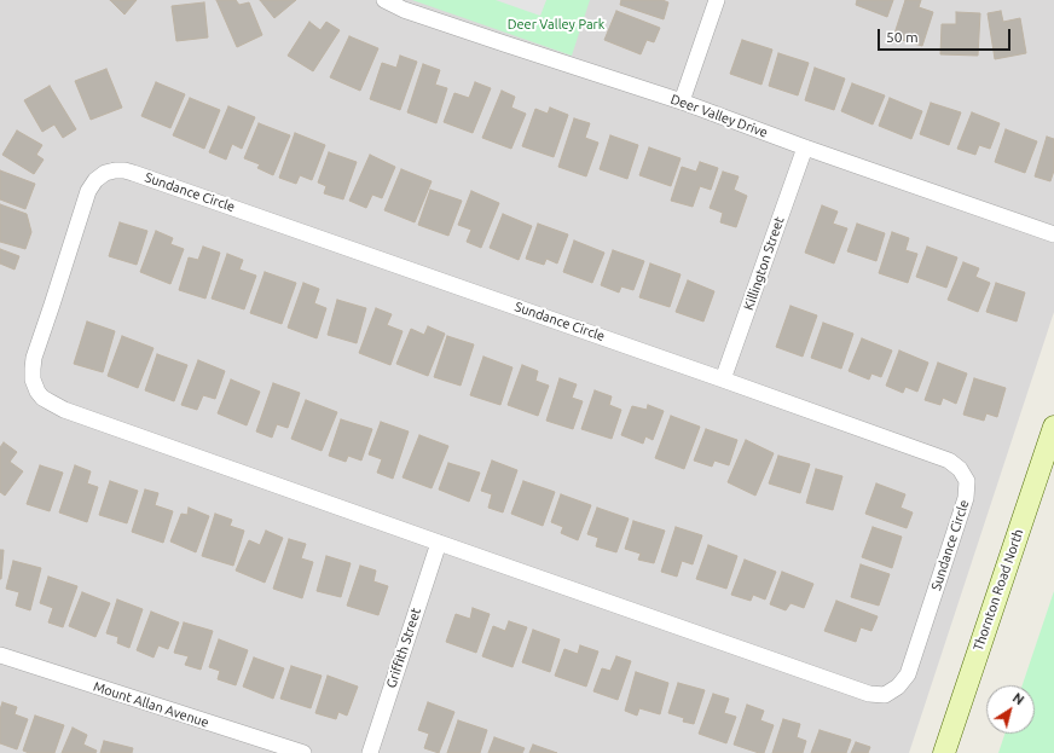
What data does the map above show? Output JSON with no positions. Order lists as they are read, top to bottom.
{
  "streets": {
    "main road": ["Thornton Road North"],
    "street": [
      "Deer Valley Drive",
      "Sundance Circle",
      "Killington Street",
      "Griffith Street",
      "Mount Allan Avenue"
    ]
  },
  "crossings": [
    ["Deer Valley Drive", "Killington Street"],
    ["Sundance Circle", "Killington Street"],
    ["Sundance Circle", "Griffith Street"]
  ],
  "parks": ["Deer Valley Park"],
  "scale_bar": "50 m",
  "north": "top right"
}
